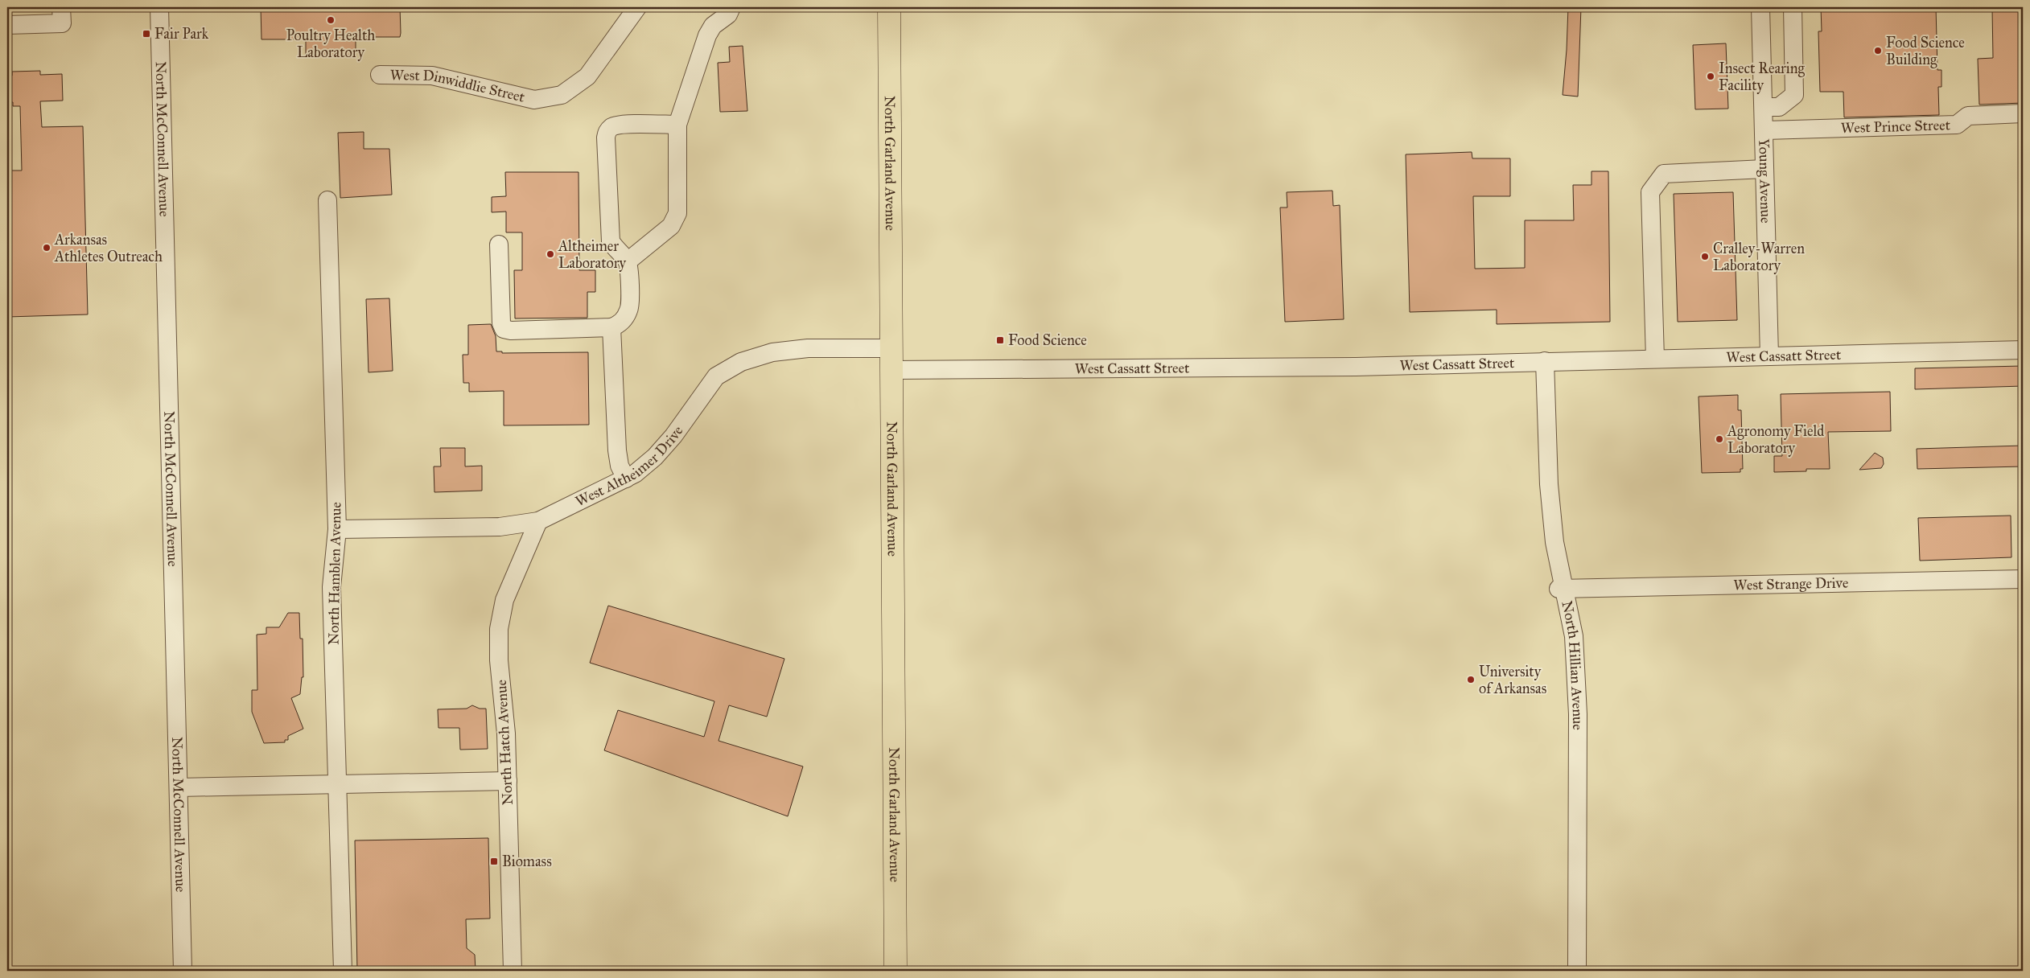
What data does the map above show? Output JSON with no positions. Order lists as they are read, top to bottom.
{
  "streets": {
    "main road": ["North Garland Avenue"],
    "street": [
      "West Dinwiddlie Street",
      "West Prince Street",
      "North McConnell Avenue",
      "Young Avenue",
      "West Cassatt Street",
      "West Altheimer Drive",
      "North Hamblen Avenue",
      "West Strange Drive",
      "North Hillian Avenue",
      "North Hatch Avenue"
    ]
  },
  "crossings": [
    ["West Prince Street", "Young Avenue"],
    ["North Garland Avenue", "West Cassatt Street"],
    ["North Garland Avenue", "West Altheimer Drive"],
    ["Young Avenue", "West Cassatt Street"],
    ["West Cassatt Street", "North Hillian Avenue"],
    ["West Altheimer Drive", "North Hamblen Avenue"],
    ["West Altheimer Drive", "North Hatch Avenue"],
    ["West Strange Drive", "North Hillian Avenue"]
  ],
  "places": {
    "other": [
      "Poultry Health Laboratory",
      "Food Science Building",
      "Insect Rearing Facility",
      "Arkansas Athletes Outreach",
      "Altheimer Laboratory",
      "Cralley-Warren Laboratory",
      "Agronomy Field Laboratory",
      "University of Arkansas"
    ],
    "transit": ["Fair Park", "Food Science", "Biomass"]
  }
}
